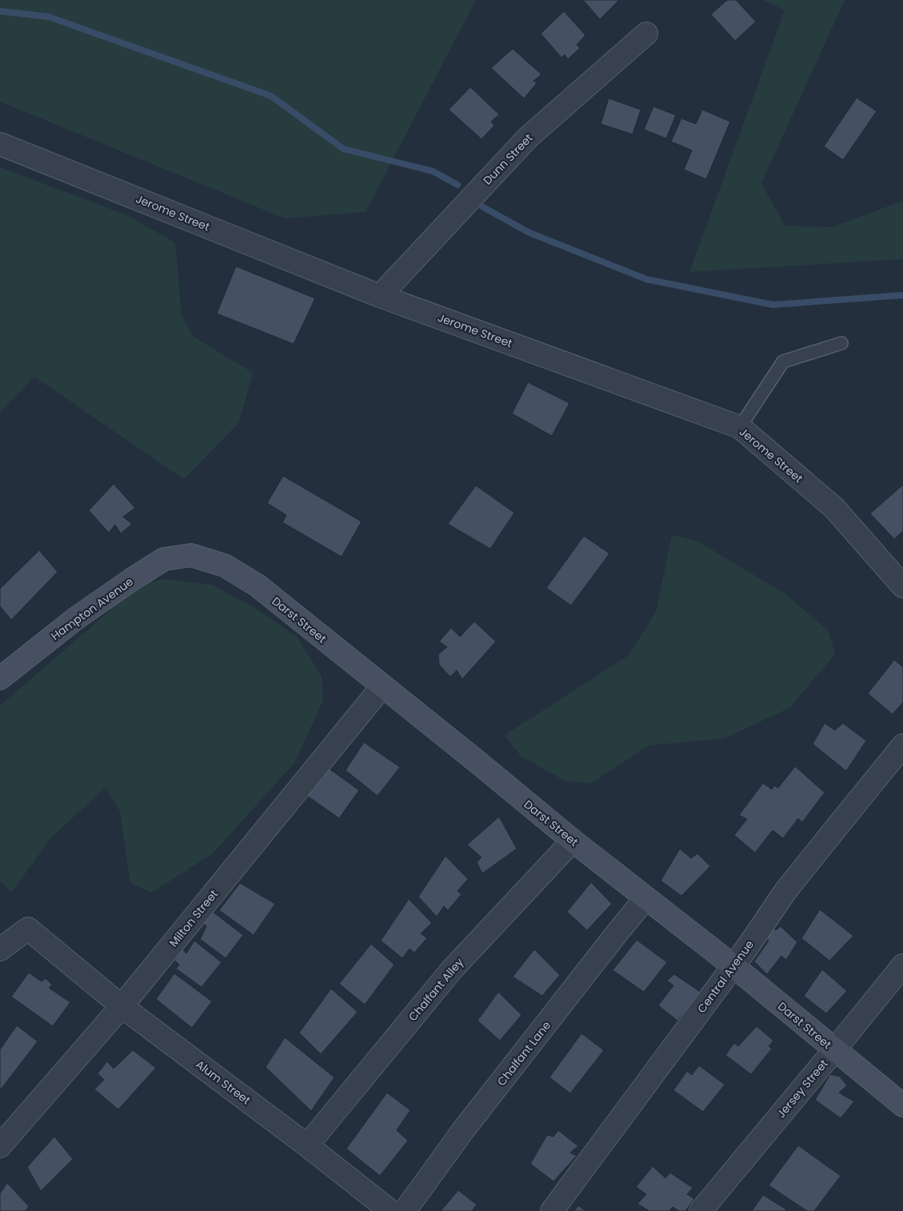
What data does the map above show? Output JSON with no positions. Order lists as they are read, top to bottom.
{
  "streets": {
    "street": [
      "Dunn Street",
      "Jerome Street",
      "Hampton Avenue",
      "Darst Street",
      "Milton Street",
      "Central Avenue",
      "Chalfant Alley",
      "Chalfant Lane",
      "Alum Street",
      "Jersey Street"
    ]
  },
  "crossings": [
    ["Dunn Street", "Jerome Street"],
    ["Hampton Avenue", "Darst Street"],
    ["Darst Street", "Milton Street"],
    ["Darst Street", "Central Avenue"],
    ["Darst Street", "Chalfant Alley"],
    ["Darst Street", "Chalfant Lane"],
    ["Darst Street", "Jersey Street"],
    ["Milton Street", "Alum Street"],
    ["Chalfant Alley", "Alum Street"]
  ]
}
